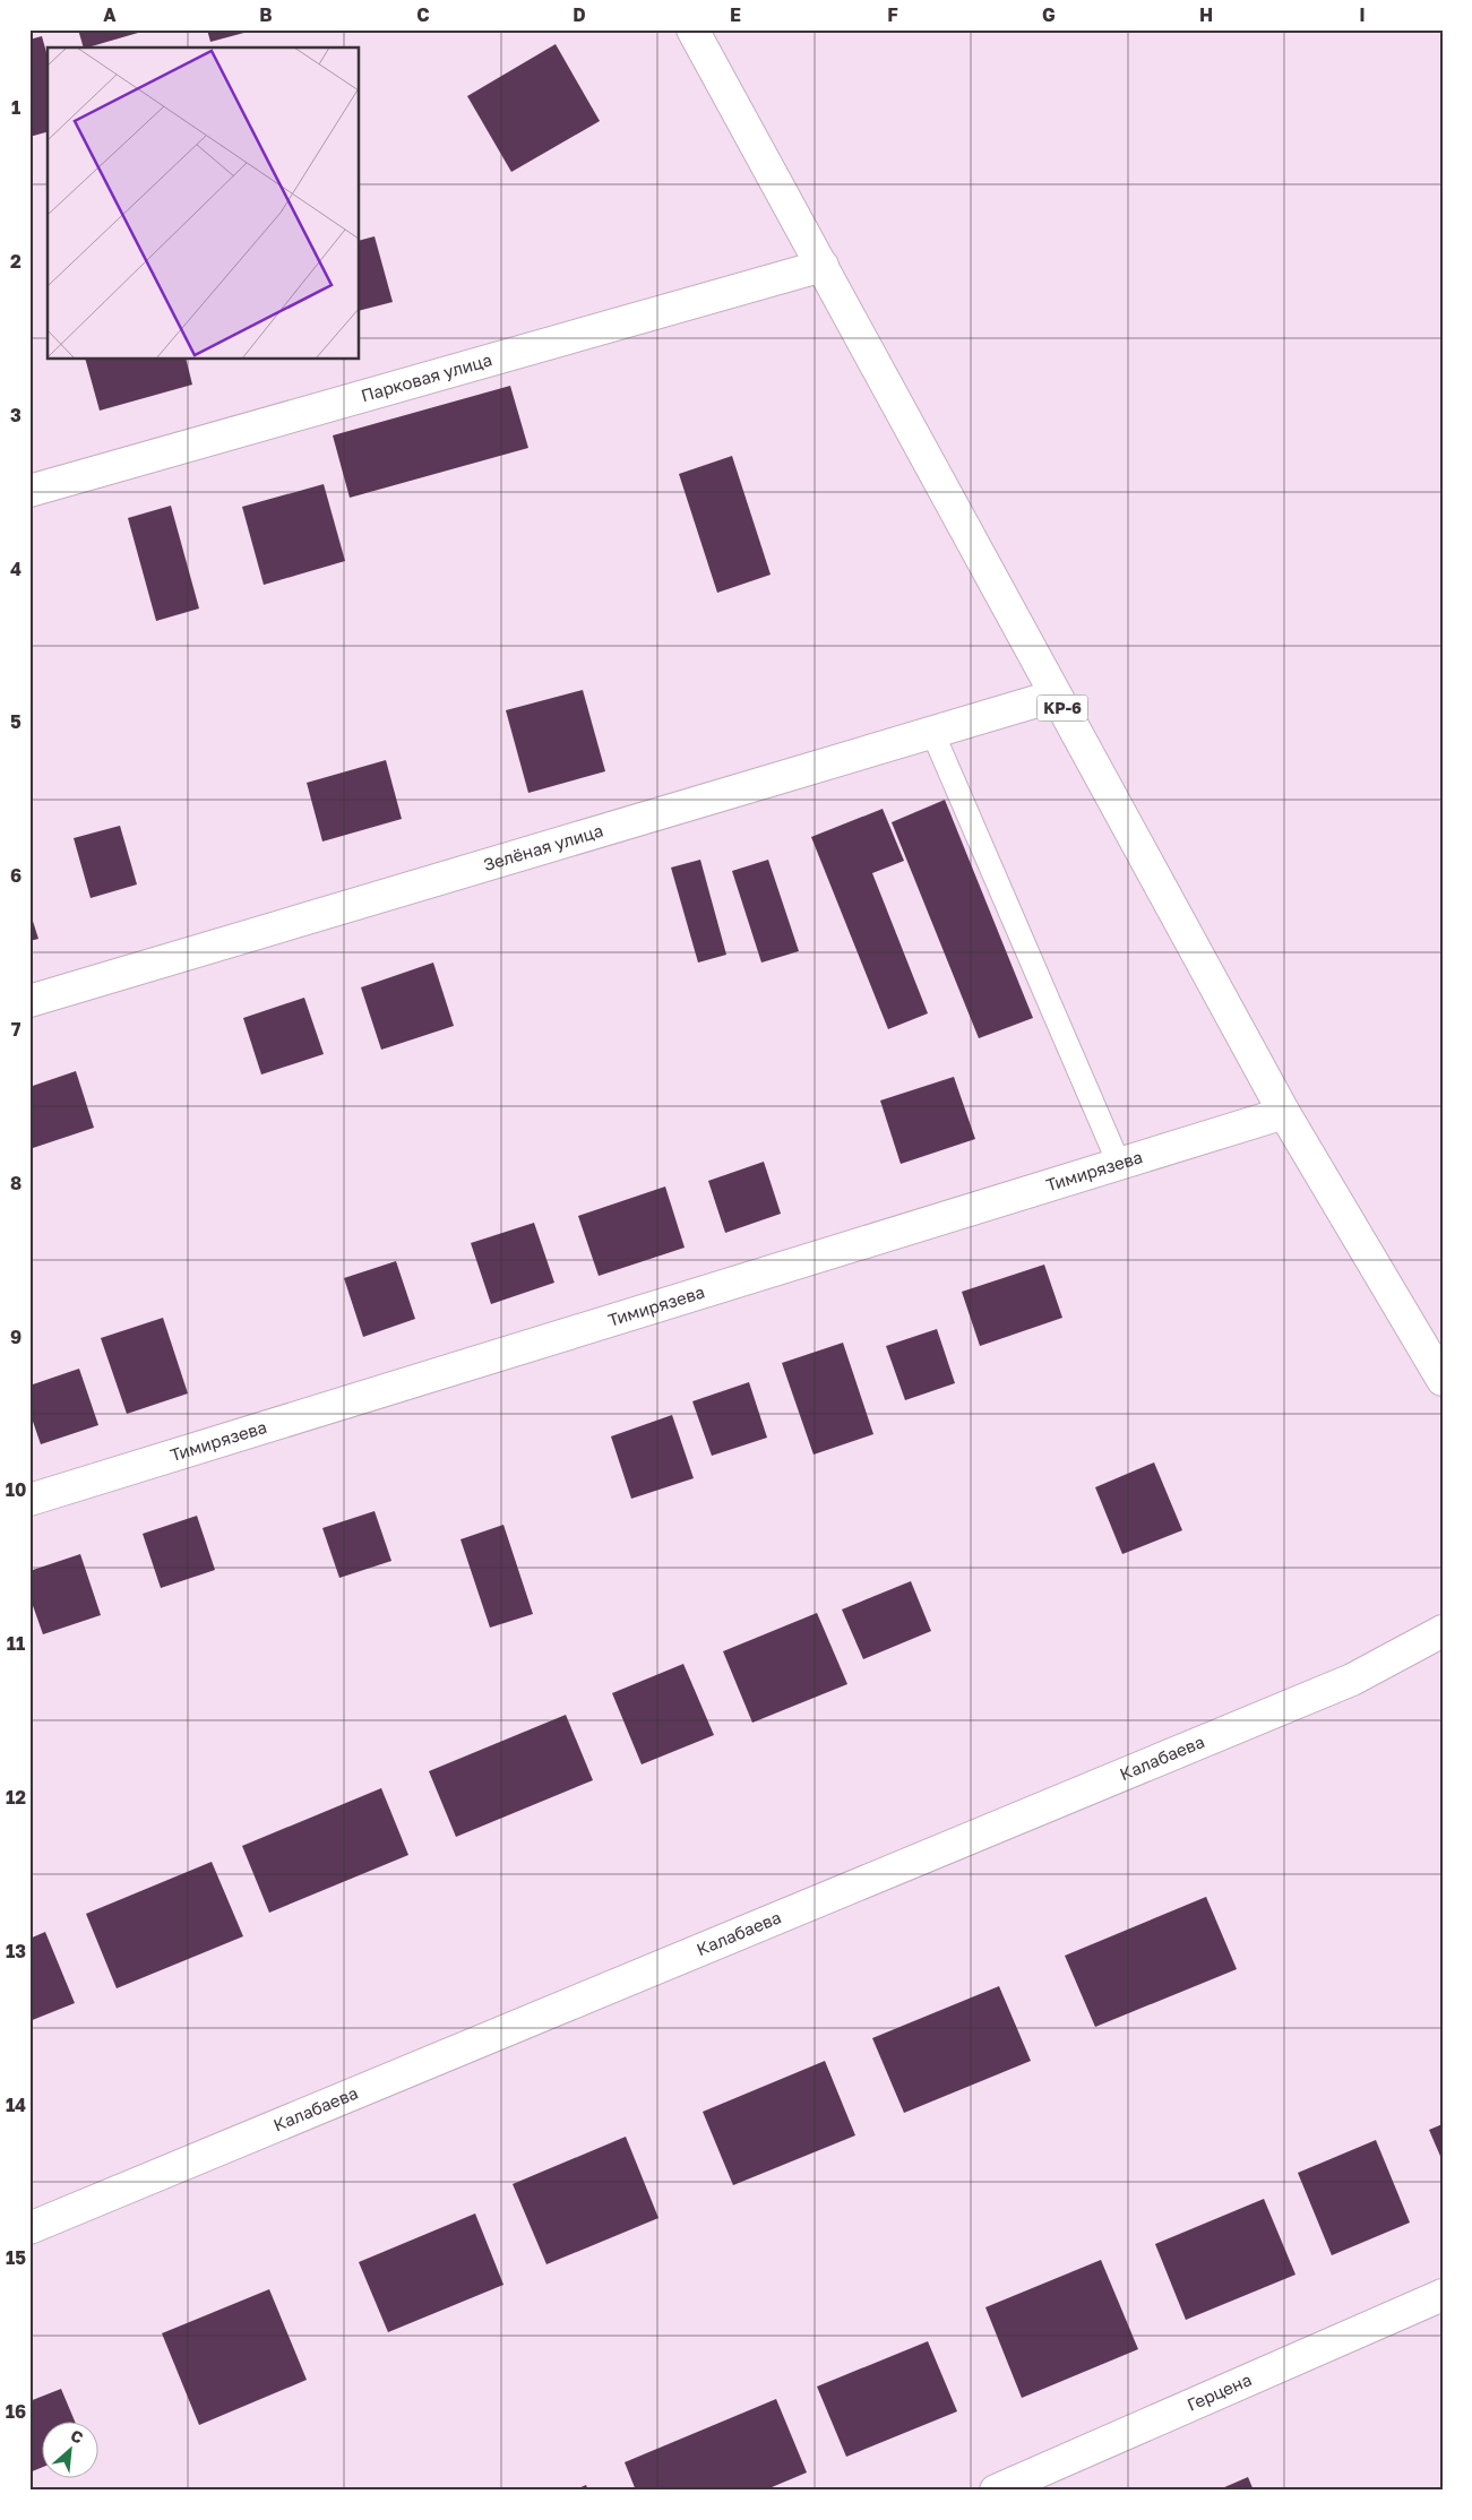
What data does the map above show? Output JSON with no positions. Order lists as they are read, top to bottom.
{
  "streets": {
    "main road": [
      "Парковая улица",
      "KP-6",
      "Зелёная улица",
      "Тимирязева",
      "Калабаева",
      "Герцена"
    ]
  },
  "crossings": [
    ["Парковая улица", "KP-6"],
    ["KP-6", "Зелёная улица"],
    ["KP-6", "Тимирязева"]
  ],
  "north": "top right",
  "grid": {
    "columns": [
      "A",
      "B",
      "C",
      "D",
      "E",
      "F",
      "G",
      "H",
      "I"
    ],
    "rows": [
      "1",
      "2",
      "3",
      "4",
      "5",
      "6",
      "7",
      "8",
      "9",
      "10",
      "11",
      "12",
      "13",
      "14",
      "15",
      "16"
    ]
  }
}
